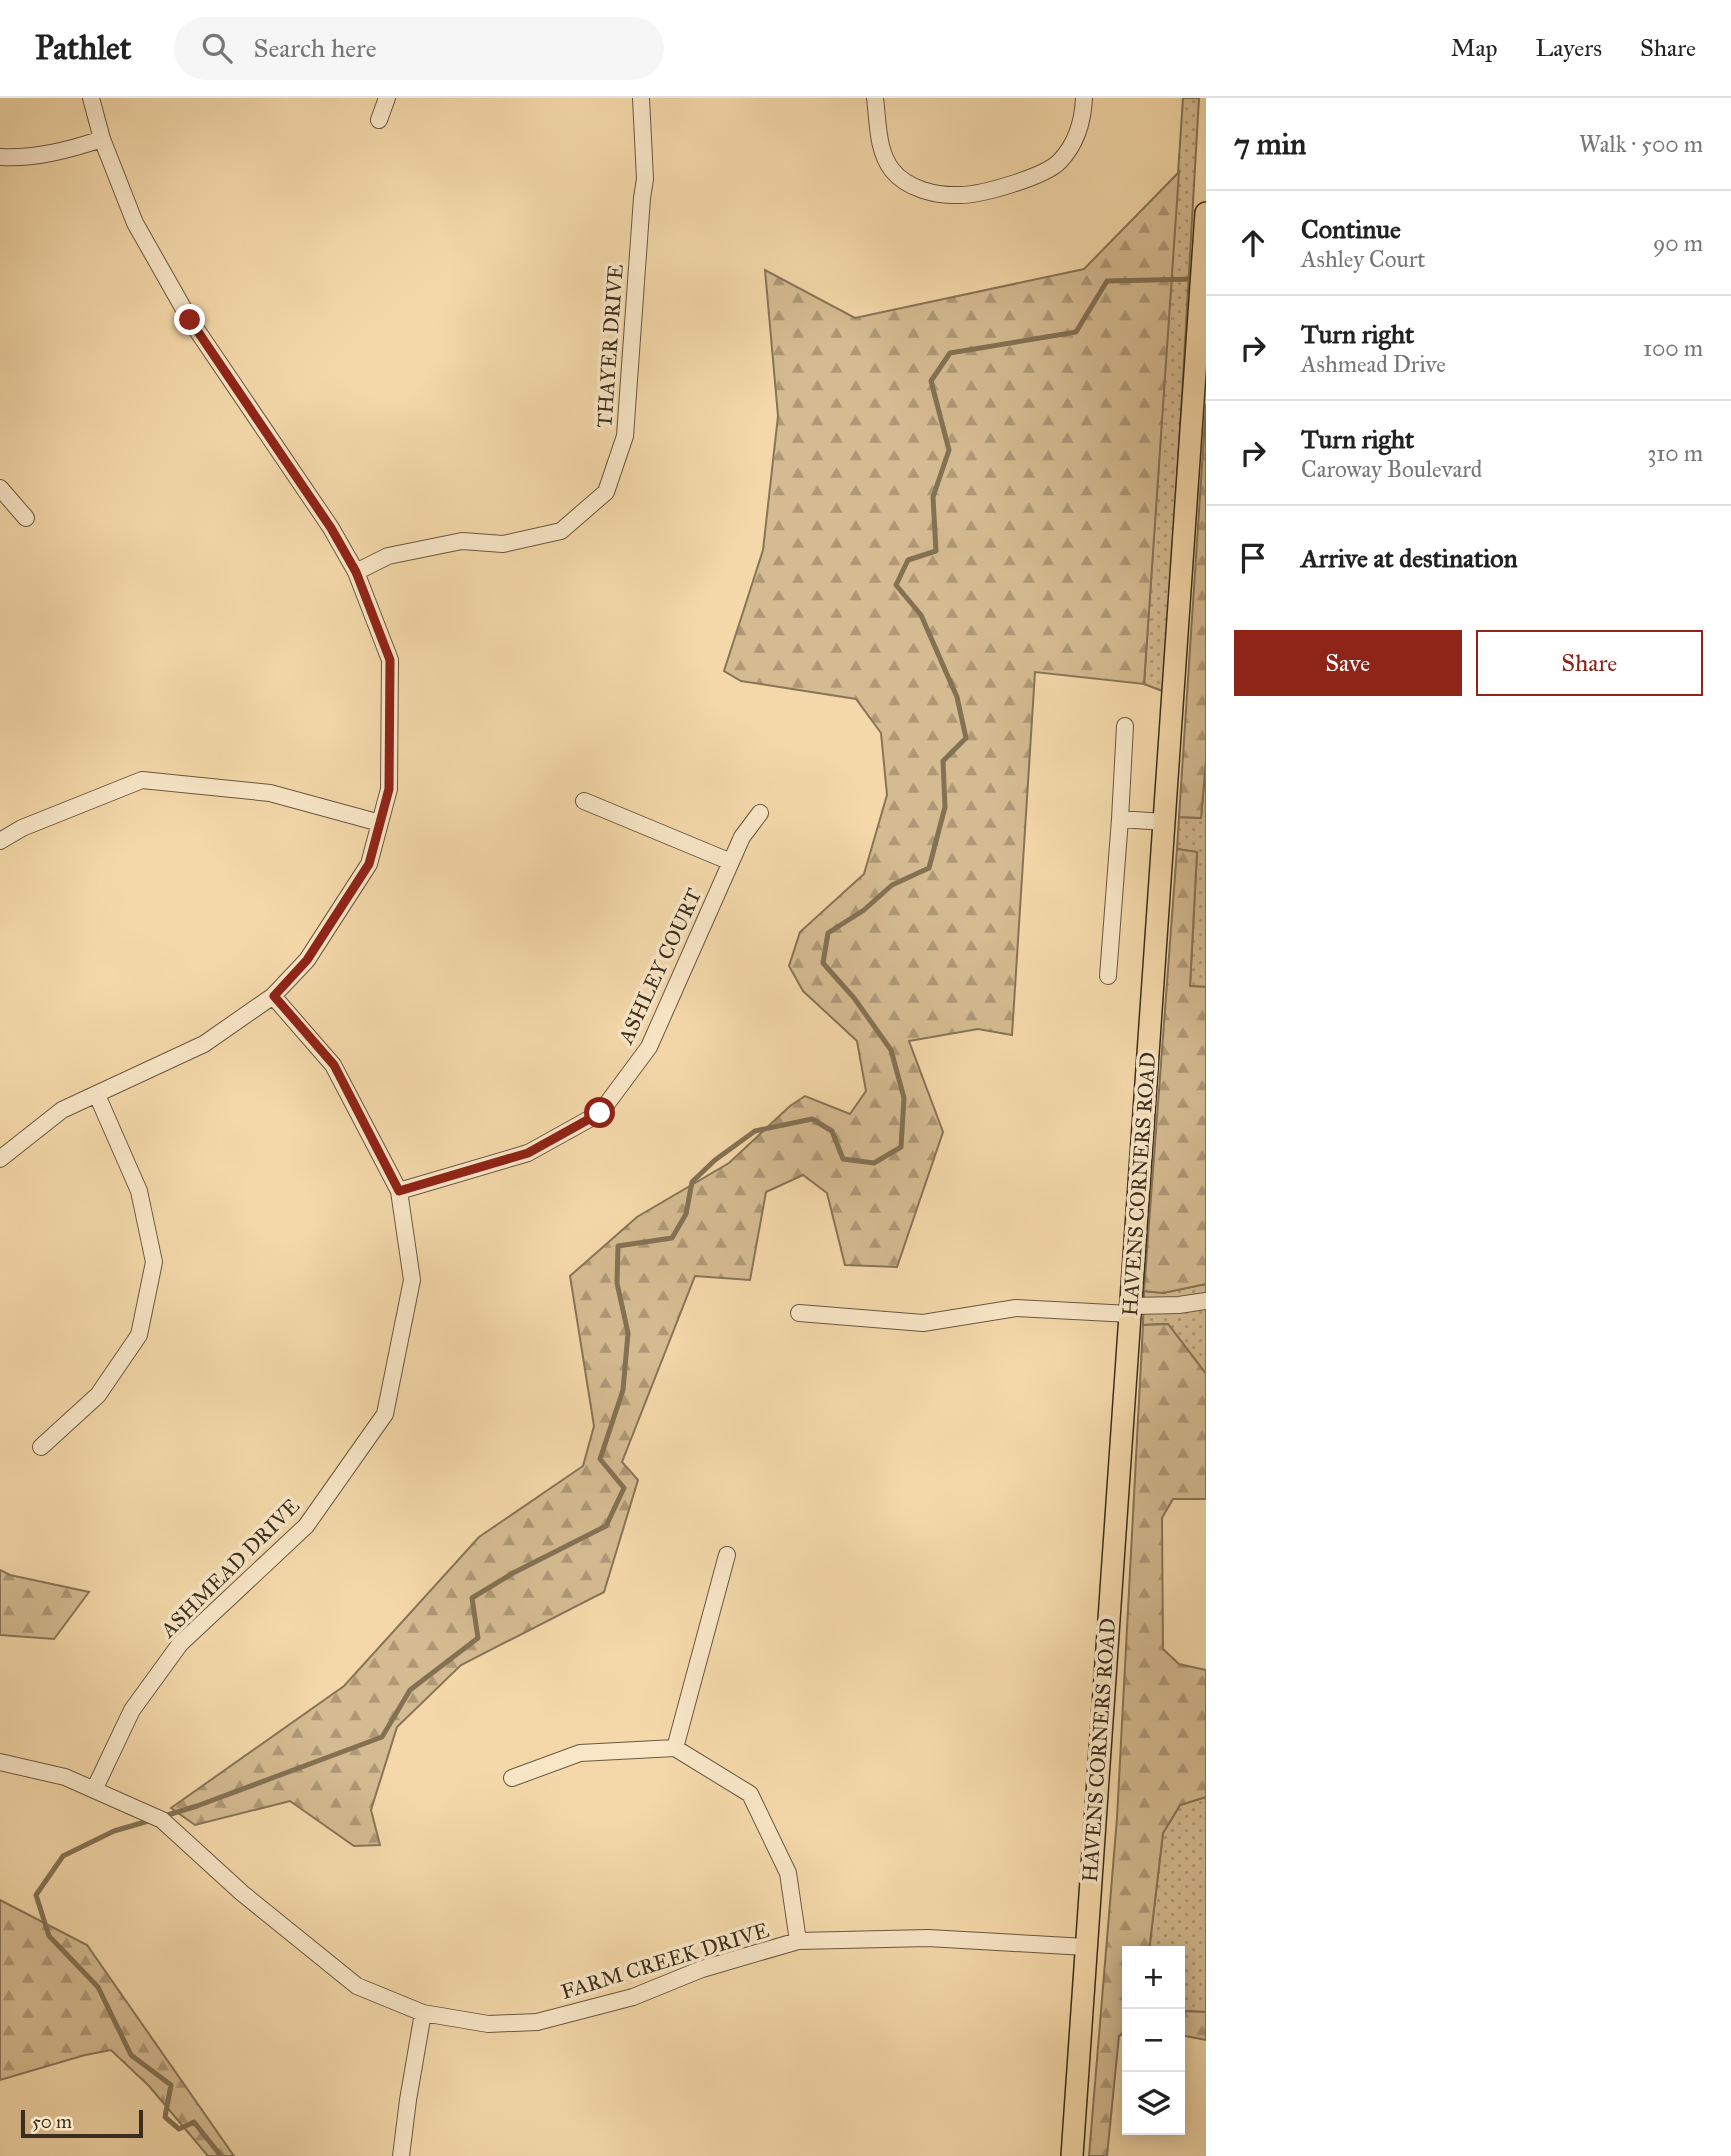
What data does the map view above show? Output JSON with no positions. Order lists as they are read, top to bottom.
{
  "streets": {
    "main road": ["HAVENS CORNERS ROAD"],
    "street": [
      "THAYER DRIVE",
      "ASHLEY COURT",
      "ASHMEAD DRIVE",
      "FARM CREEK DRIVE"
    ]
  },
  "crossings": [
    ["ASHLEY COURT", "ASHMEAD DRIVE"],
    ["HAVENS CORNERS ROAD", "FARM CREEK DRIVE"],
    ["ASHMEAD DRIVE", "FARM CREEK DRIVE"]
  ],
  "scale_bar": "50 m",
  "page": {
    "header": "Pathlet",
    "search": "Search here",
    "nav": ["Map", "Layers", "Share"],
    "heading": ["7 min", "Walk · 500 m"],
    "list": [
      ["Continue", "Ashley Court", "90 m"],
      ["Turn right", "Ashmead Drive", "100 m"],
      ["Turn right", "Caroway Boulevard", "310 m"],
      "Arrive at destination"
    ],
    "buttons": ["Save", "Share"],
    "map_buttons": ["+", "−"],
    "scale": "50 m"
  }
}
